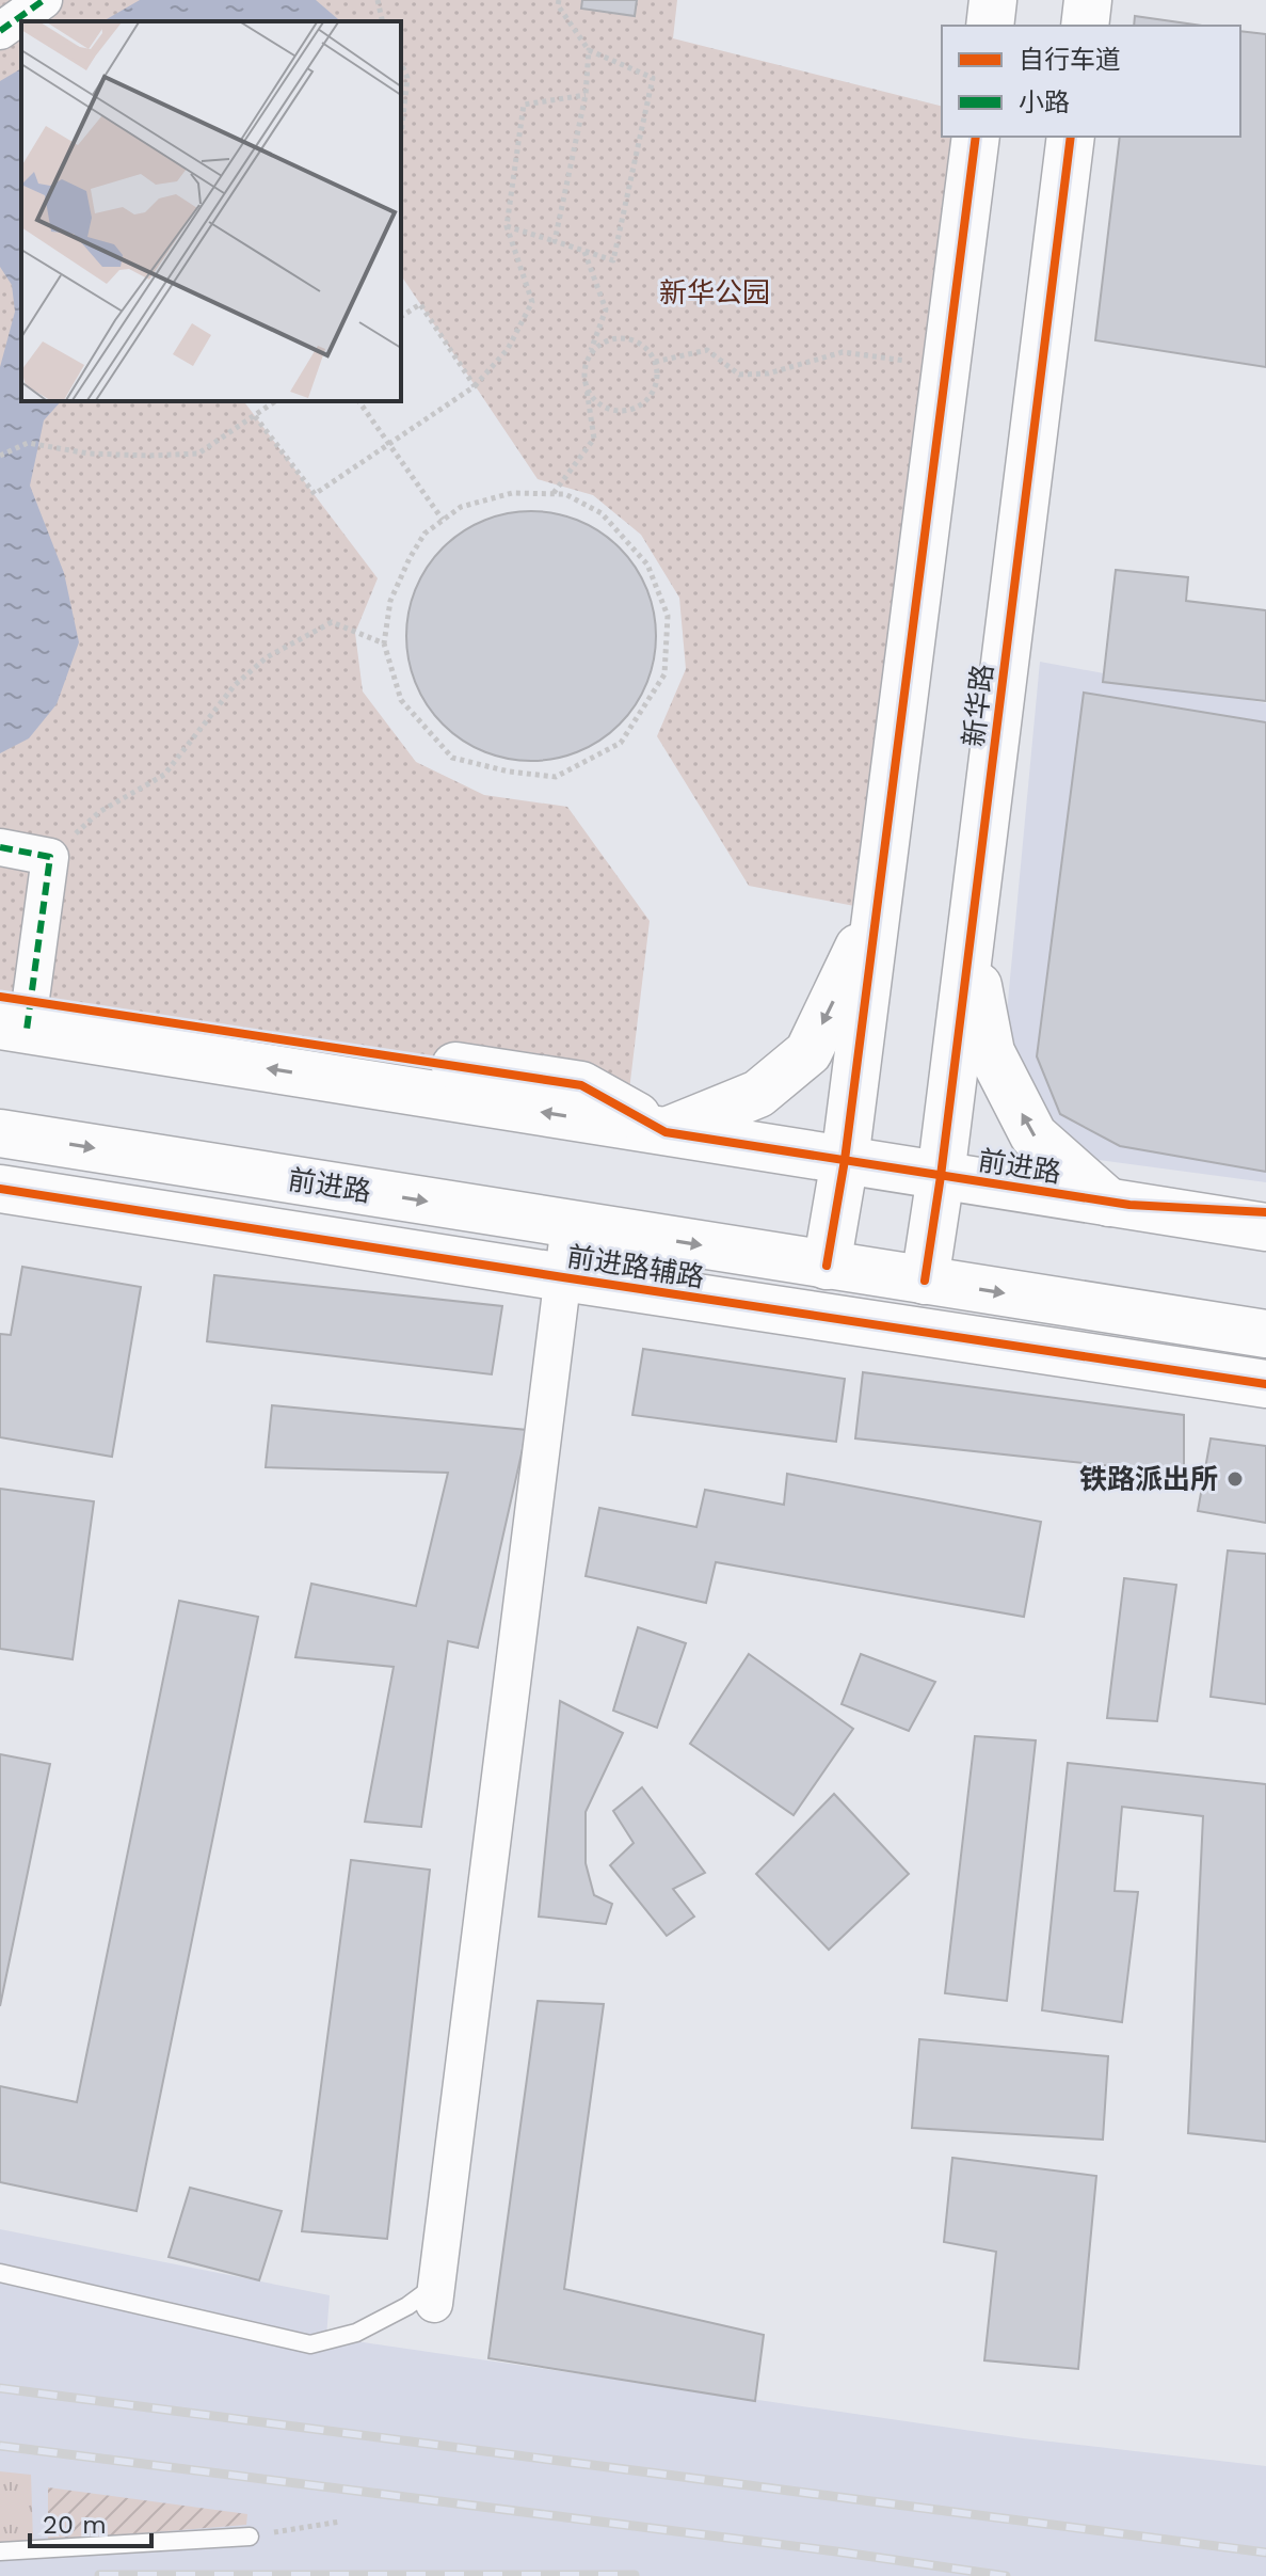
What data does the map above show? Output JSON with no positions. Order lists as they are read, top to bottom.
{
  "streets": {
    "main road": ["新华路", "前进路", "前进路辅路"]
  },
  "crossings": [
    ["新华路", "前进路"]
  ],
  "parks": ["新华公园"],
  "places": ["铁路派出所"],
  "legend": ["自行车道", "小路"],
  "scale_bar": "20 m"
}
